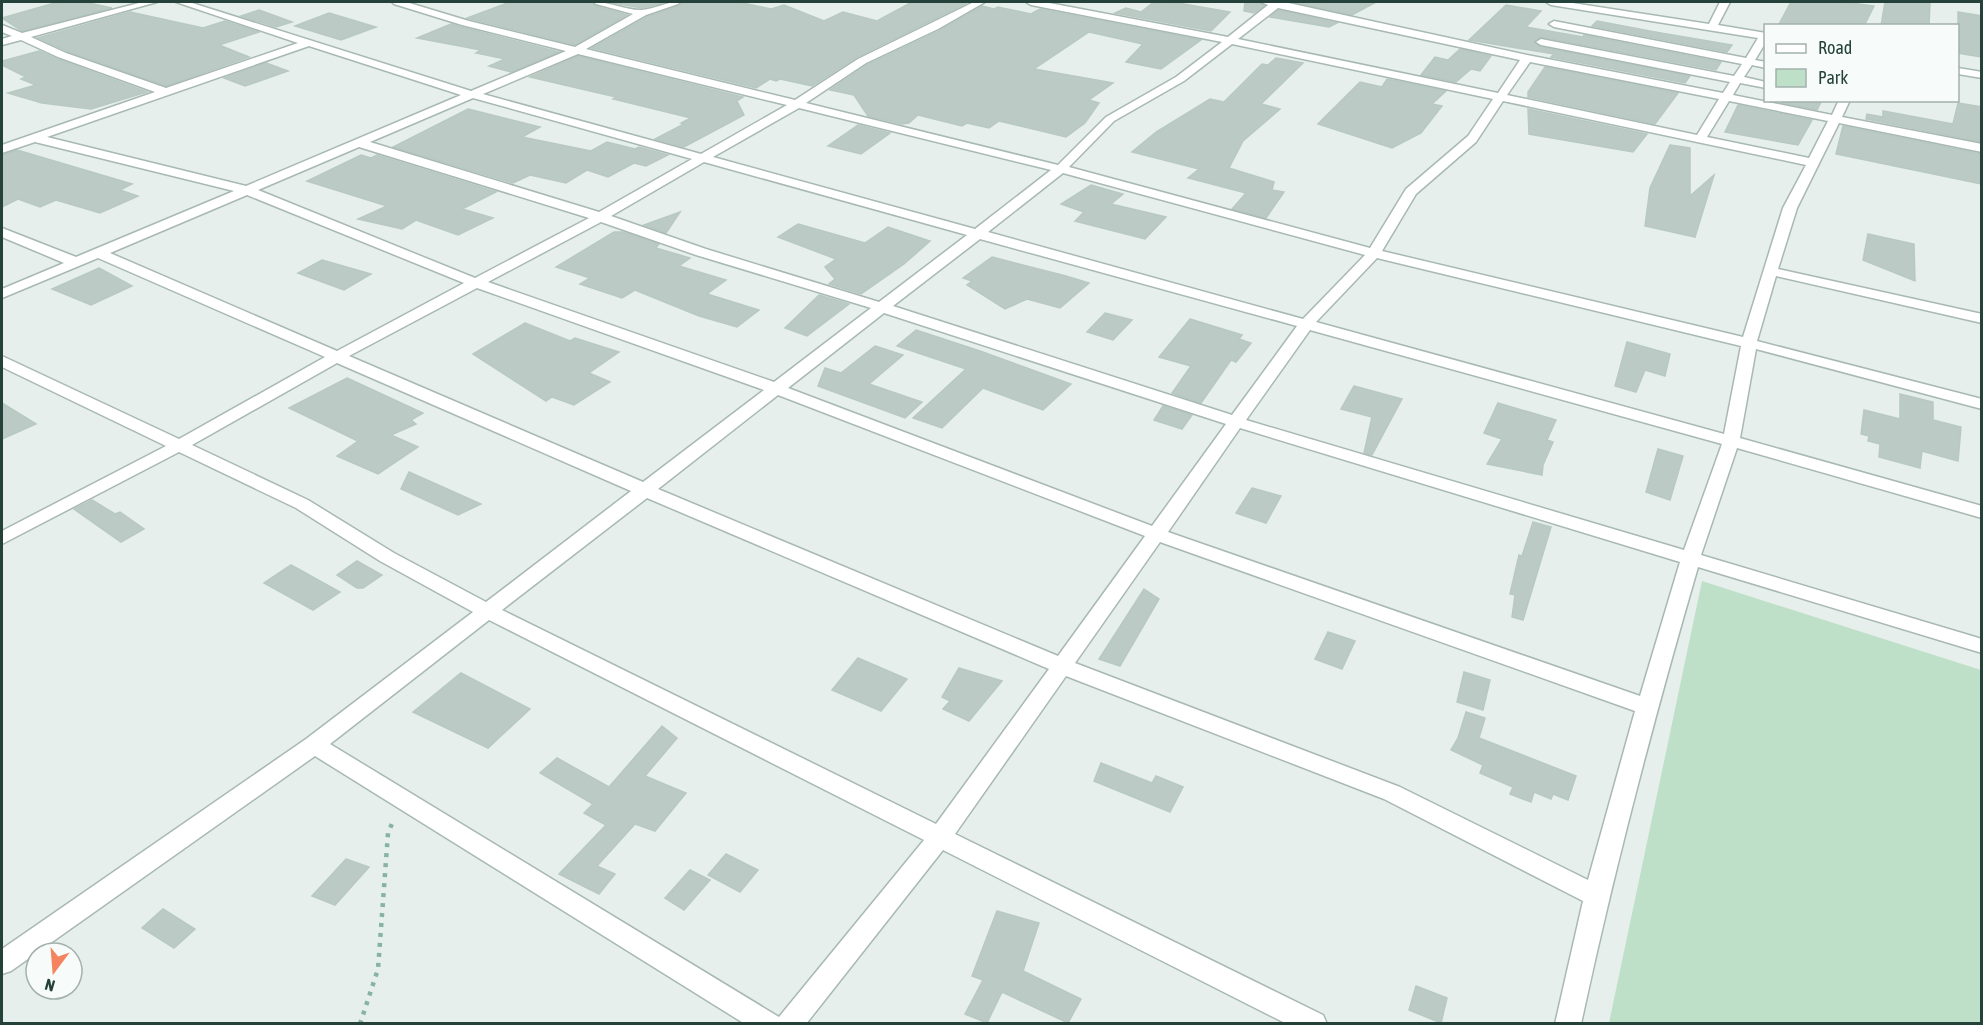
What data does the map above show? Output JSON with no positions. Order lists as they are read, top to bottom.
{
  "legend": ["Road", "Park"],
  "north": "bottom"
}
